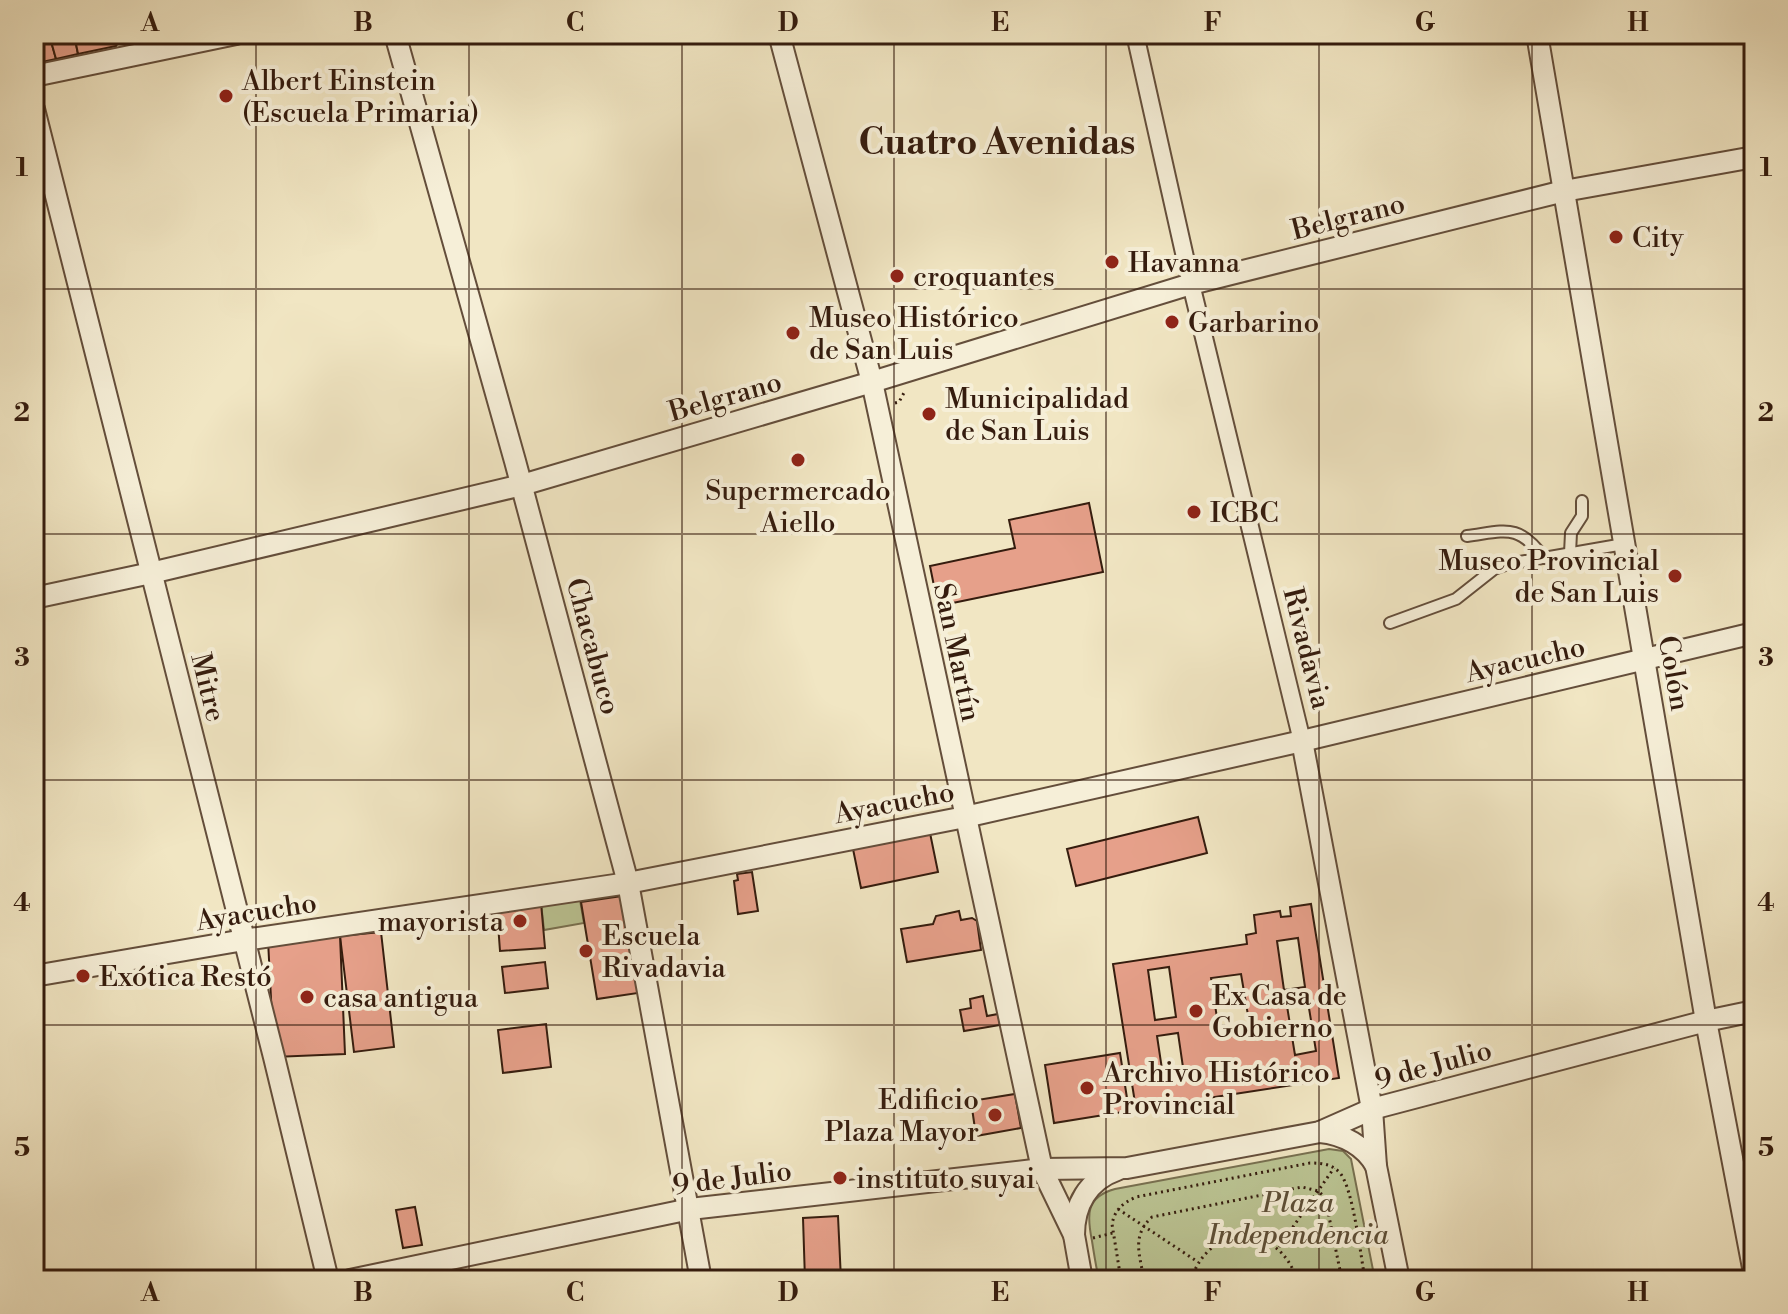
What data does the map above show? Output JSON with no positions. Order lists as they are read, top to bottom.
{
  "streets": {
    "street": [
      "Belgrano",
      "Chacabuco",
      "Rivadavia",
      "San Martín",
      "Ayacucho",
      "Colón",
      "Mitre",
      "9 de Julio"
    ]
  },
  "crossings": [
    ["Belgrano", "Chacabuco"],
    ["Belgrano", "Rivadavia"],
    ["Belgrano", "San Martín"],
    ["Belgrano", "Colón"],
    ["Belgrano", "Mitre"],
    ["Chacabuco", "Ayacucho"],
    ["Chacabuco", "9 de Julio"],
    ["Rivadavia", "Ayacucho"],
    ["Rivadavia", "9 de Julio"],
    ["San Martín", "Ayacucho"],
    ["San Martín", "9 de Julio"],
    ["Ayacucho", "Colón"],
    ["Ayacucho", "Mitre"],
    ["Colón", "9 de Julio"]
  ],
  "districts": ["Cuatro Avenidas"],
  "parks": ["Plaza Independencia"],
  "places": [
    "Albert Einstein (Escuela Primaria)",
    "City",
    "Havanna",
    "croquantes",
    "Garbarino",
    "Museo Histórico de San Luis",
    "Municipalidad de San Luis",
    "Supermercado Aiello",
    "ICBC",
    "Museo Provincial de San Luis",
    "mayorista",
    "Escuela Rivadavia",
    "Exótica Restó",
    "casa antigua",
    "Ex Casa de Gobierno",
    "Archivo Histórico Provincial",
    "Edificio Plaza Mayor",
    "instituto suyai"
  ],
  "grid": {
    "columns": [
      "A",
      "B",
      "C",
      "D",
      "E",
      "F",
      "G",
      "H"
    ],
    "rows": [
      "1",
      "2",
      "3",
      "4",
      "5"
    ]
  }
}
